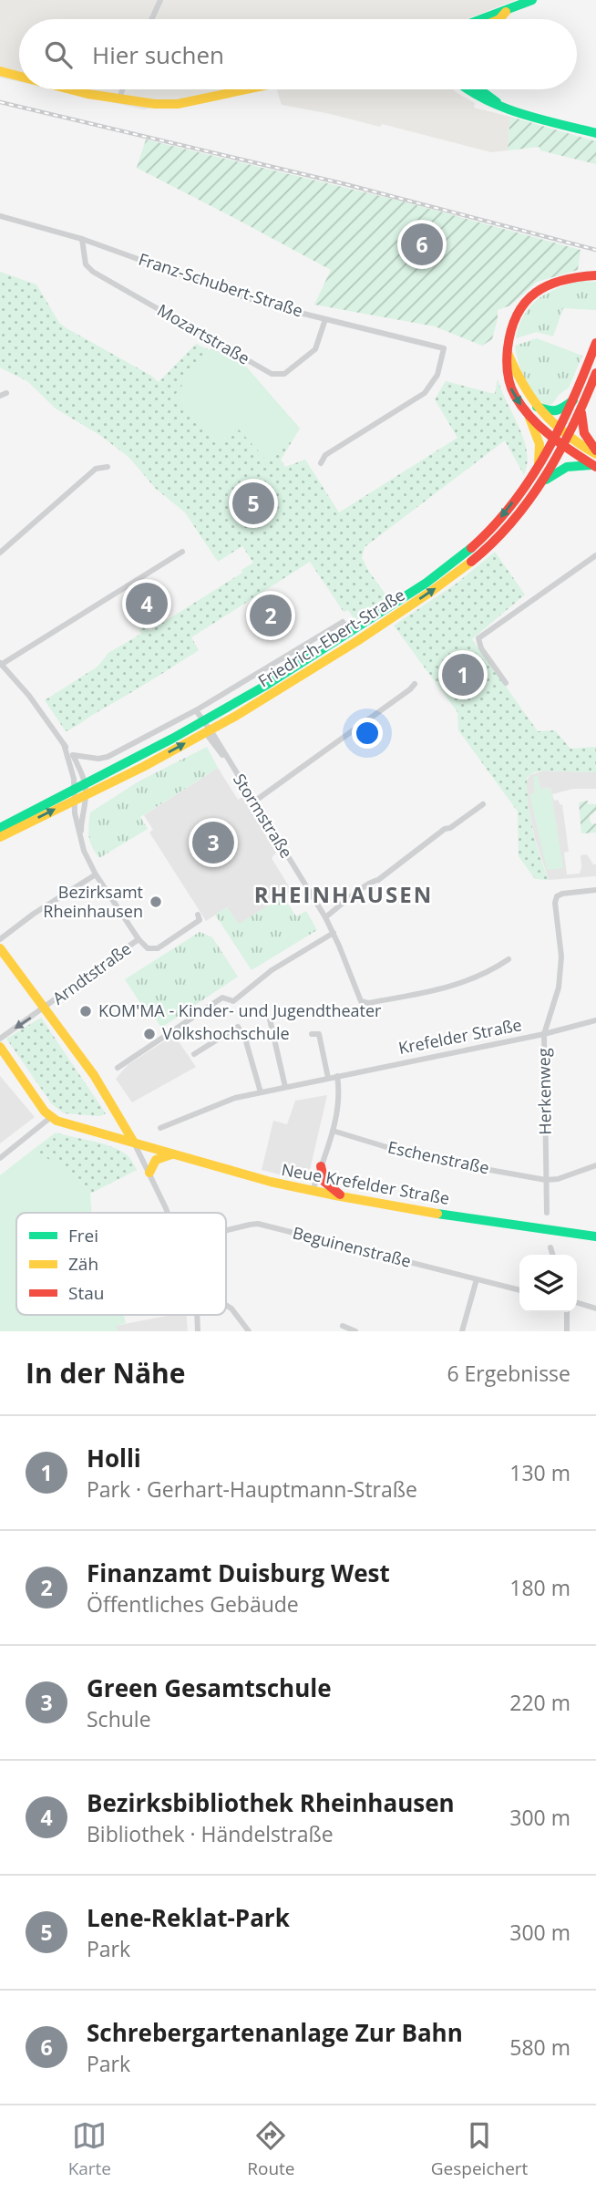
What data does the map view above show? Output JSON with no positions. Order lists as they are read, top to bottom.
{
  "streets": {
    "main road": ["Friedrich-Ebert-Straße", "Neue Krefelder Straße"],
    "street": [
      "Franz-Schubert-Straße",
      "Mozartstraße",
      "Stormstraße",
      "Arndtstraße",
      "Krefelder Straße",
      "Herkenweg",
      "Eschenstraße",
      "Beguinenstraße"
    ]
  },
  "crossings": [
    ["Franz-Schubert-Straße", "Mozartstraße"],
    ["Friedrich-Ebert-Straße", "Stormstraße"],
    ["Krefelder Straße", "Herkenweg"],
    ["Herkenweg", "Eschenstraße"]
  ],
  "districts": ["RHEINHAUSEN"],
  "places": ["Bezirksamt Rheinhausen", "KOM'MA - Kinder- und Jugendtheater", "Volkshochschule"],
  "legend": ["Frei", "Zäh", "Stau"],
  "page": {
    "search": "Hier suchen",
    "pins": [
      "6",
      "5",
      "4",
      "2",
      "1",
      "3"
    ],
    "heading": ["In der Nähe", "6 Ergebnisse"],
    "list": [
      {
        "mark": "1",
        "name": "Holli",
        "note": "Park · Gerhart-Hauptmann-Straße",
        "value": "130 m"
      },
      {
        "mark": "2",
        "name": "Finanzamt Duisburg West",
        "note": "Öffentliches Gebäude",
        "value": "180 m"
      },
      {
        "mark": "3",
        "name": "Green Gesamtschule",
        "note": "Schule",
        "value": "220 m"
      },
      {
        "mark": "4",
        "name": "Bezirksbibliothek Rheinhausen",
        "note": "Bibliothek · Händelstraße",
        "value": "300 m"
      },
      {
        "mark": "5",
        "name": "Lene-Reklat-Park",
        "note": "Park",
        "value": "300 m"
      },
      {
        "mark": "6",
        "name": "Schrebergartenanlage Zur Bahn",
        "note": "Park",
        "value": "580 m"
      }
    ],
    "nav": ["Karte", "Route", "Gespeichert"]
  }
}
